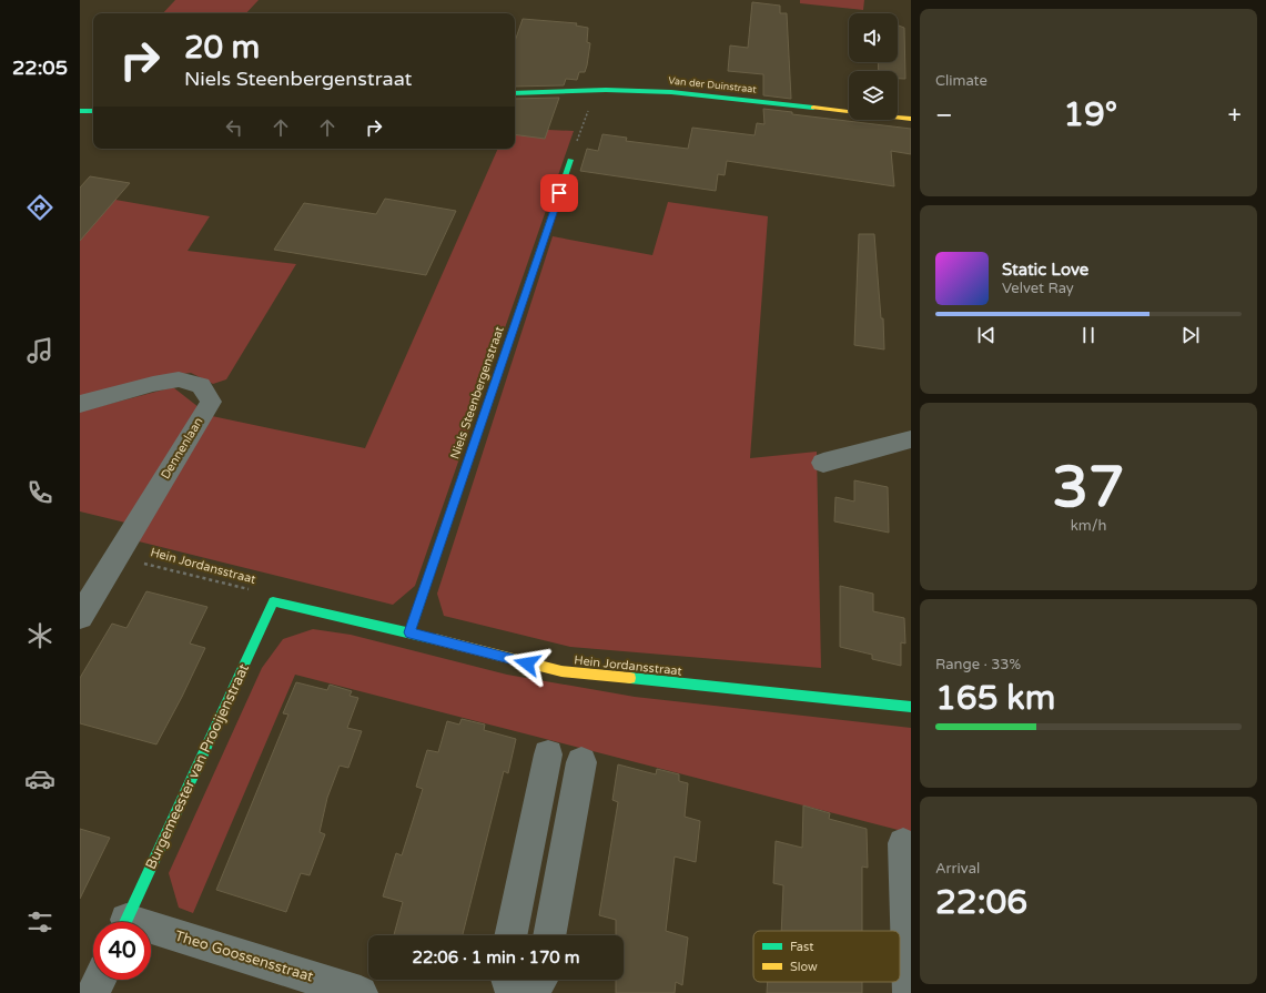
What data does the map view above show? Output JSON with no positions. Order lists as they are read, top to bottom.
{
  "streets": {
    "street": [
      "Van der Duinstraat",
      "Niels Steenbergenstraat",
      "Dennenlaan",
      "Hein Jordansstraat",
      "Burgemeester van Prooijenstraat",
      "Theo Goossensstraat"
    ]
  },
  "crossings": [
    ["Niels Steenbergenstraat", "Hein Jordansstraat"],
    ["Dennenlaan", "Hein Jordansstraat"],
    ["Hein Jordansstraat", "Burgemeester van Prooijenstraat"]
  ],
  "legend": ["Fast", "Slow"],
  "page": {
    "tabs": "22:05",
    "tile": [
      "Climate",
      ["37", "km/h"],
      ["Range · 33%", "165 km"],
      ["Arrival", "22:06"]
    ],
    "turn": ["20 m", "Niels Steenbergenstraat"],
    "heat": ["−", "19°", "+"],
    "song": ["Static Love", "Velvet Ray"],
    "limit": "40",
    "trip": "22:06 · 1 min · 170 m"
  }
}
